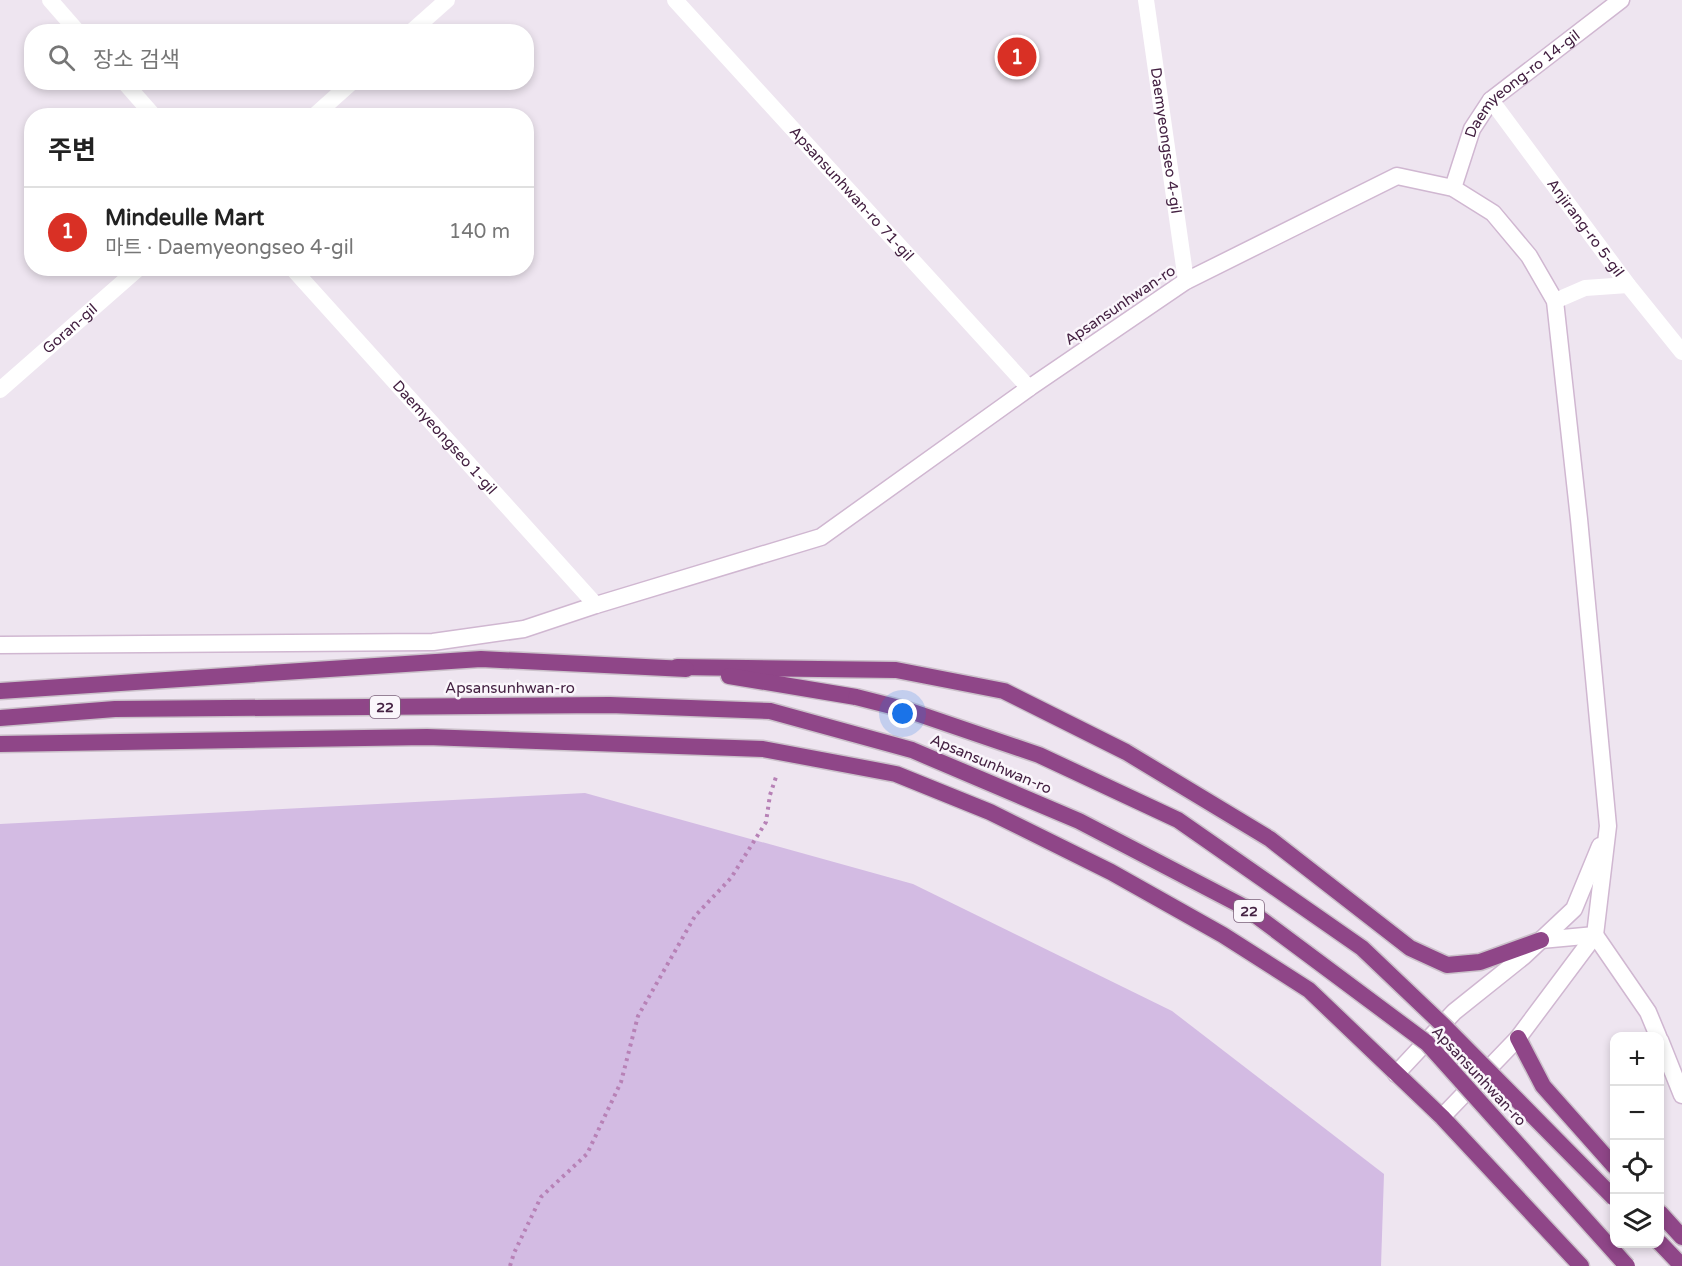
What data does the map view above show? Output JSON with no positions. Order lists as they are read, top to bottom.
{
  "streets": {
    "highway": ["Apsansunhwan-ro", "22"],
    "main road": [
      "Daemyeong-ro 14-gil",
      "Daemyeongseo 4-gil",
      "Apsansunhwan-ro 71-gil",
      "Anjirang-ro 5-gil",
      "Goran-gil",
      "Daemyeongseo 1-gil"
    ]
  },
  "crossings": [
    ["Daemyeong-ro 14-gil", "Anjirang-ro 5-gil"],
    ["Daemyeong-ro 14-gil", "Apsansunhwan-ro"],
    ["Daemyeongseo 4-gil", "Apsansunhwan-ro"],
    ["Apsansunhwan-ro 71-gil", "Apsansunhwan-ro"],
    ["Apsansunhwan-ro", "Daemyeongseo 1-gil"]
  ],
  "page": {
    "search": "장소 검색",
    "pins": "1",
    "heading": "주변",
    "list": [
      {
        "mark": "1",
        "name": "Mindeulle Mart",
        "note": "마트 · Daemyeongseo 4-gil",
        "value": "140 m"
      }
    ],
    "map_buttons": ["+", "−"]
  }
}
